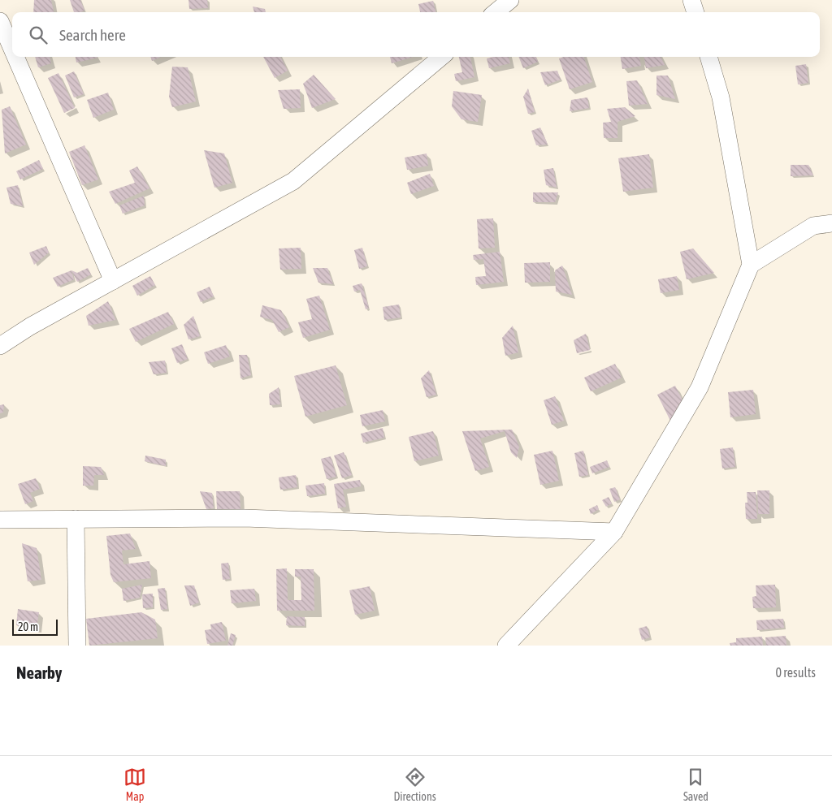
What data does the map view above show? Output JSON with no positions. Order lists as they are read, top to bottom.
{
  "scale_bar": "20 m",
  "page": {
    "search": "Search here",
    "scale": "20 m",
    "heading": ["Nearby", "0 results"],
    "nav": ["Map", "Directions", "Saved"]
  }
}
